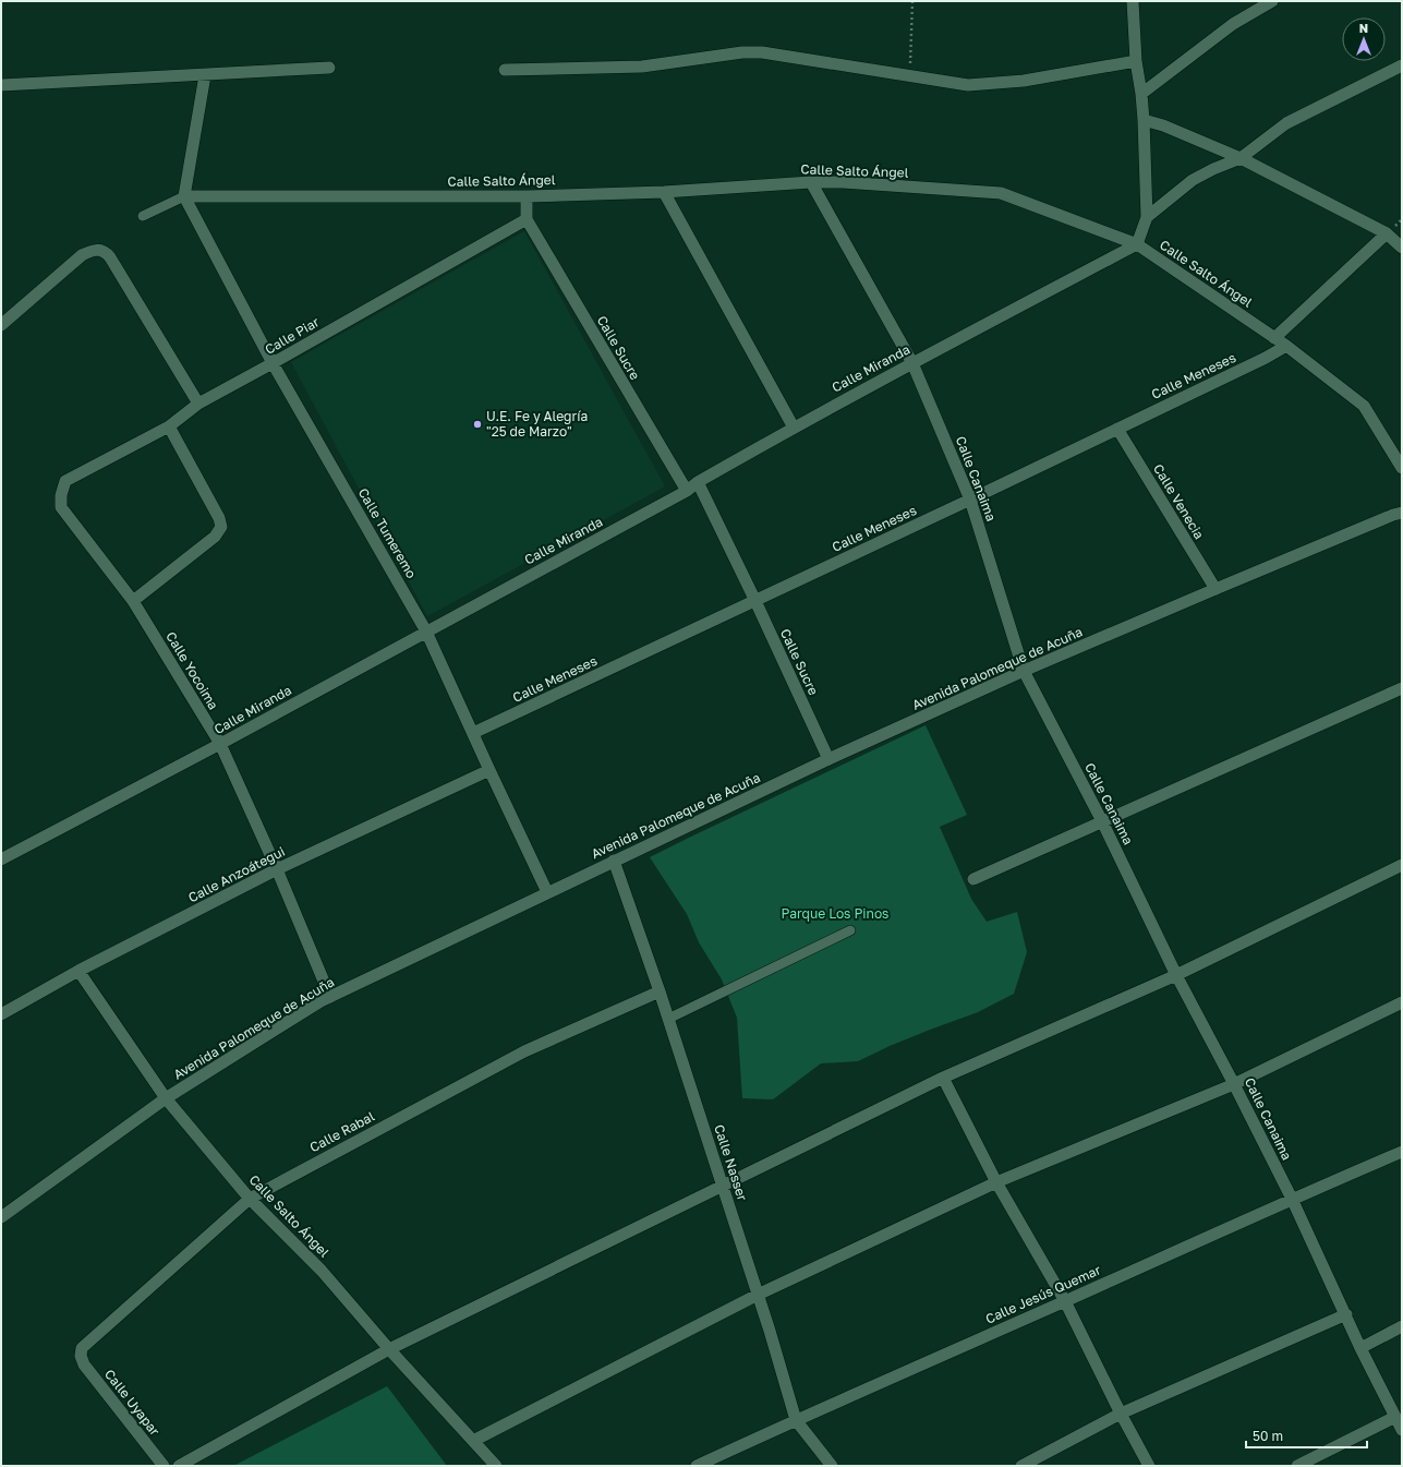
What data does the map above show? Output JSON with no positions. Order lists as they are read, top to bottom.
{
  "streets": {
    "street": [
      "Calle Salto Ángel",
      "Calle Piar",
      "Calle Sucre",
      "Calle Miranda",
      "Calle Meneses",
      "Calle Canaima",
      "Calle Venecia",
      "Calle Tumeremo",
      "Avenida Palomeque de Acuña",
      "Calle Yocoima",
      "Calle Anzoátegui",
      "Calle Rabal",
      "Calle Nasser",
      "Calle Jesús Quemar",
      "Calle Uyapar"
    ]
  },
  "crossings": [
    ["Calle Salto Ángel", "Calle Miranda"],
    ["Calle Salto Ángel", "Calle Meneses"],
    ["Calle Salto Ángel", "Calle Canaima"],
    ["Calle Salto Ángel", "Calle Tumeremo"],
    ["Calle Salto Ángel", "Avenida Palomeque de Acuña"],
    ["Calle Salto Ángel", "Calle Anzoátegui"],
    ["Calle Salto Ángel", "Calle Rabal"],
    ["Calle Piar", "Calle Sucre"],
    ["Calle Piar", "Calle Tumeremo"],
    ["Calle Piar", "Calle Yocoima"],
    ["Calle Sucre", "Calle Miranda"],
    ["Calle Sucre", "Calle Meneses"],
    ["Calle Sucre", "Avenida Palomeque de Acuña"],
    ["Calle Miranda", "Calle Canaima"],
    ["Calle Miranda", "Calle Tumeremo"],
    ["Calle Miranda", "Calle Yocoima"],
    ["Calle Meneses", "Calle Canaima"],
    ["Calle Meneses", "Calle Venecia"],
    ["Calle Meneses", "Calle Tumeremo"],
    ["Calle Canaima", "Avenida Palomeque de Acuña"],
    ["Calle Canaima", "Calle Jesús Quemar"],
    ["Calle Venecia", "Avenida Palomeque de Acuña"],
    ["Calle Tumeremo", "Avenida Palomeque de Acuña"],
    ["Calle Tumeremo", "Calle Anzoátegui"],
    ["Avenida Palomeque de Acuña", "Calle Yocoima"],
    ["Avenida Palomeque de Acuña", "Calle Nasser"],
    ["Calle Yocoima", "Calle Anzoátegui"],
    ["Calle Rabal", "Calle Nasser"],
    ["Calle Rabal", "Calle Uyapar"],
    ["Calle Nasser", "Calle Jesús Quemar"]
  ],
  "parks": ["Parque Los Pinos"],
  "places": ["U.E. Fe y Alegría \"25 de Marzo\""],
  "scale_bar": "50 m",
  "north": "top"
}
